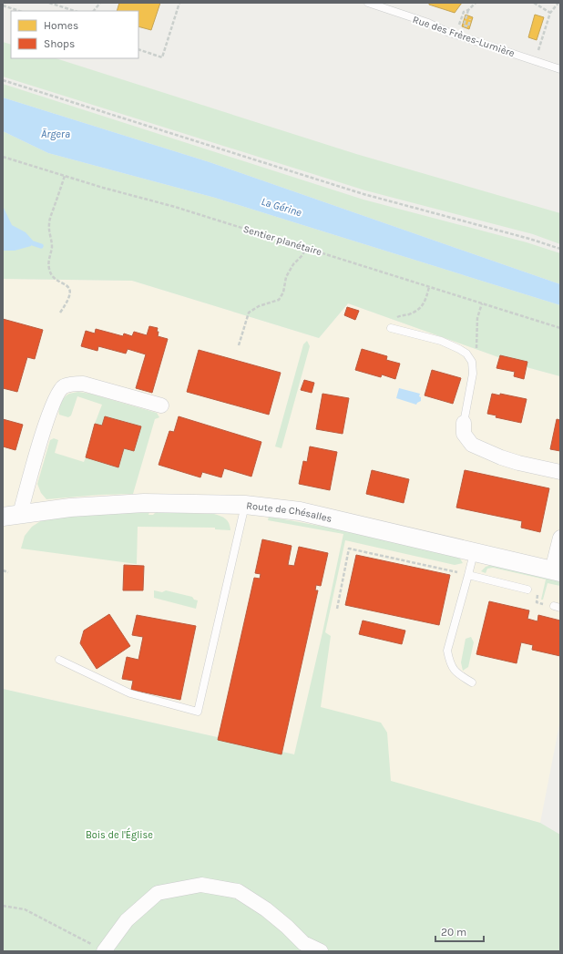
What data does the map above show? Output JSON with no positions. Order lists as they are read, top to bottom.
{
  "streets": {
    "street": ["Route de Chésalles"],
    "lane": ["Rue des Frères-Lumière"],
    "path": ["Sentier planétaire"]
  },
  "water": ["Ärgera", "La Gérine"],
  "parks": ["Bois de l'Église"],
  "legend": ["Homes", "Shops"],
  "scale_bar": "20 m"
}
